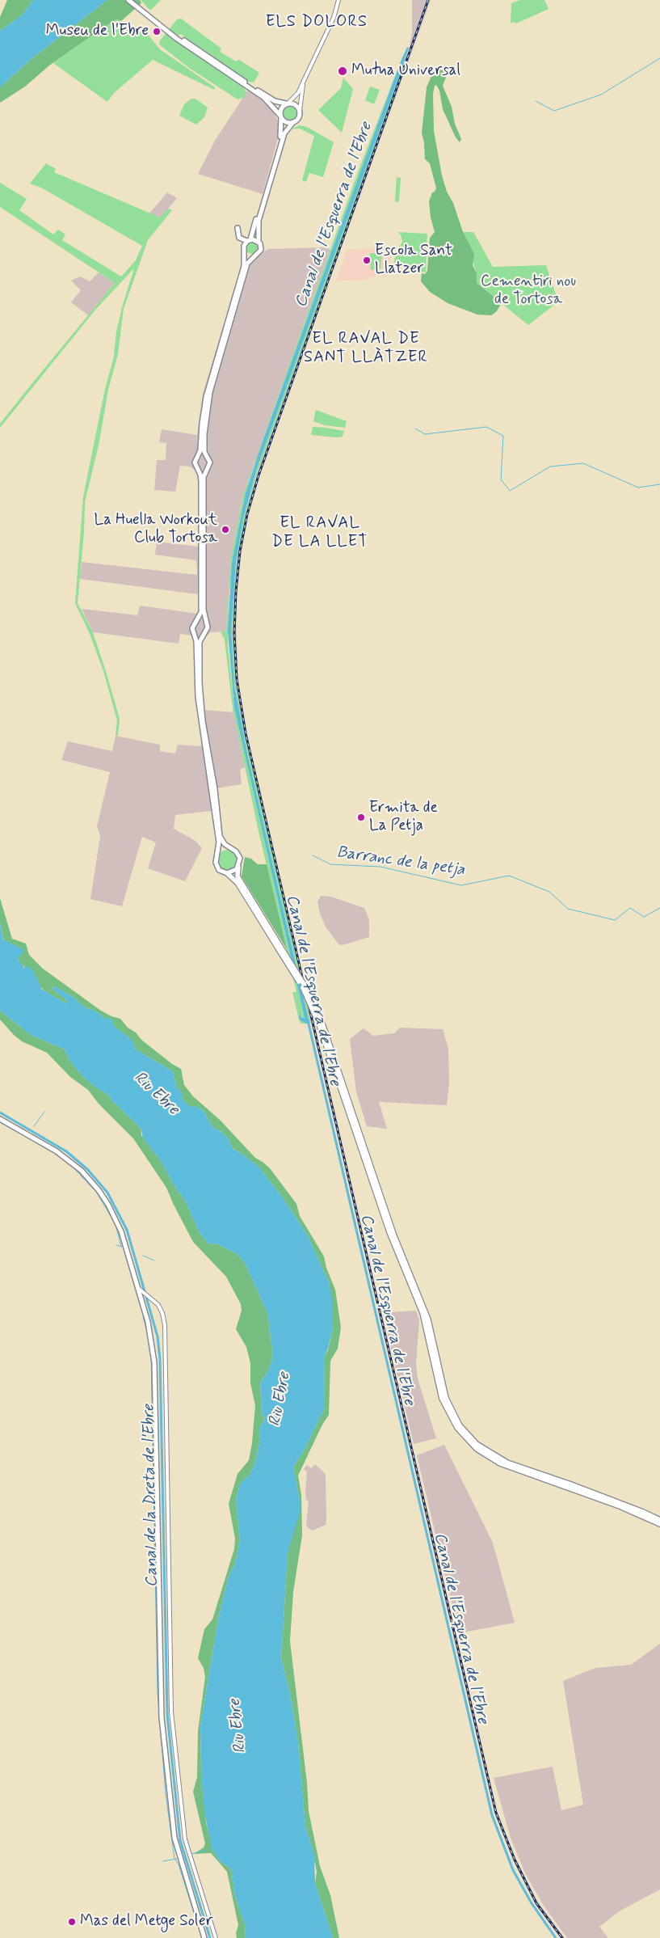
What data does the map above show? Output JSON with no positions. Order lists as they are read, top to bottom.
{
  "districts": ["ELS DOLORS", "EL RAVAL DE SANT LLÀTZER", "EL RAVAL DE LA LLET"],
  "water": [
    "Canal de l'Esquerra de l'Ebre",
    "Barranc de la petja",
    "Riu Ebre",
    "Canal de la Dreta de l'Ebre"
  ],
  "parks": ["Cementiri nou de Tortosa"],
  "places": [
    "Museu de l'Ebre",
    "Mutua Universal",
    "Escola Sant Llatzer",
    "La Huella Workout Club Tortosa",
    "Ermita de La Petja",
    "Mas del Metge Soler"
  ]
}
